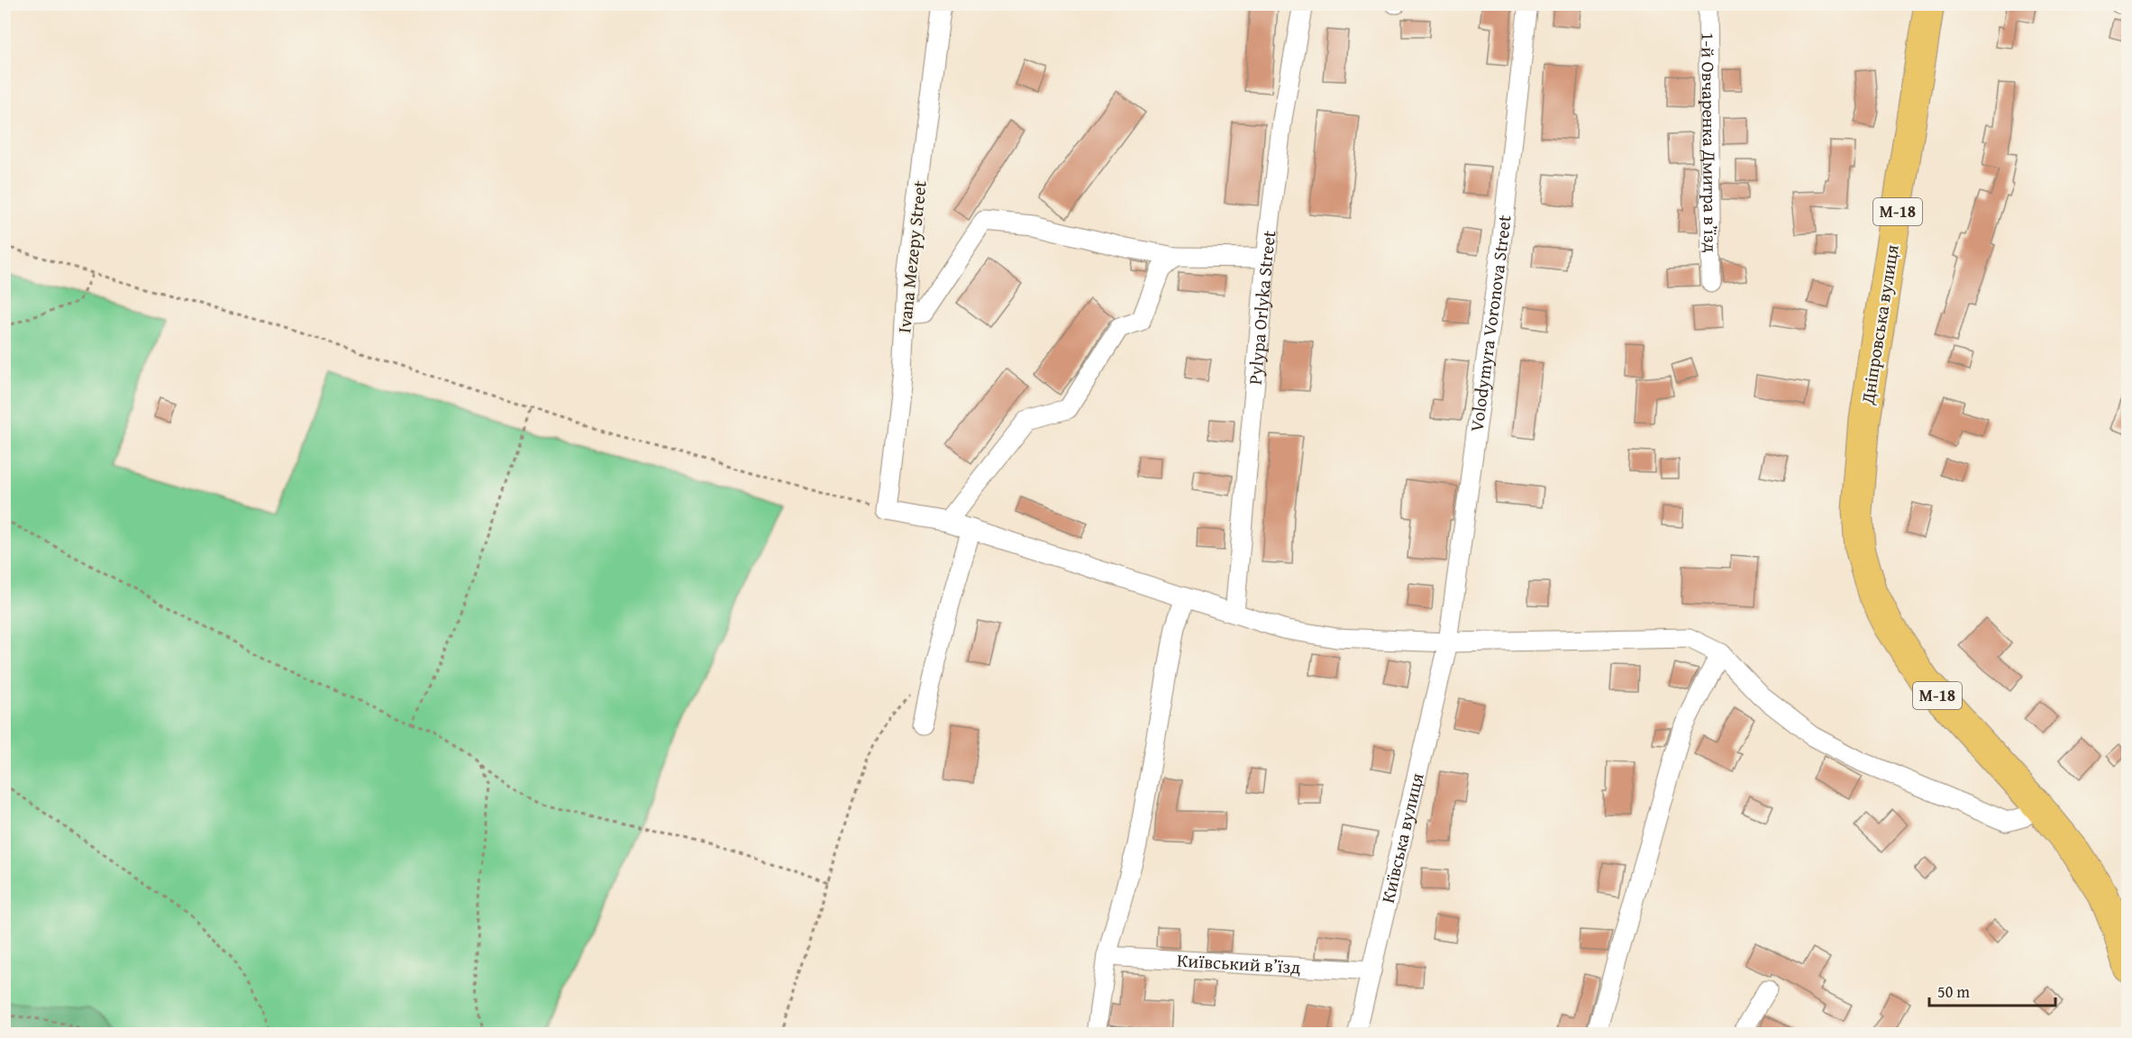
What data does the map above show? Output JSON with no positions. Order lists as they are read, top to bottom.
{
  "streets": {
    "highway": ["М-18", "Дніпровська вулиця"],
    "street": [
      "1-й Овчаренка Дмитра в’їзд",
      "Ivana Mezepy Street",
      "Pylypa Orlyka Street",
      "Volodymyra Voronova Street",
      "Київська вулиця",
      "Київський в’їзд"
    ]
  },
  "crossings": [
    ["М-18", "Дніпровська вулиця"],
    ["Volodymyra Voronova Street", "Київська вулиця"],
    ["Київська вулиця", "Київський в’їзд"]
  ],
  "scale_bar": "50 m"
}
